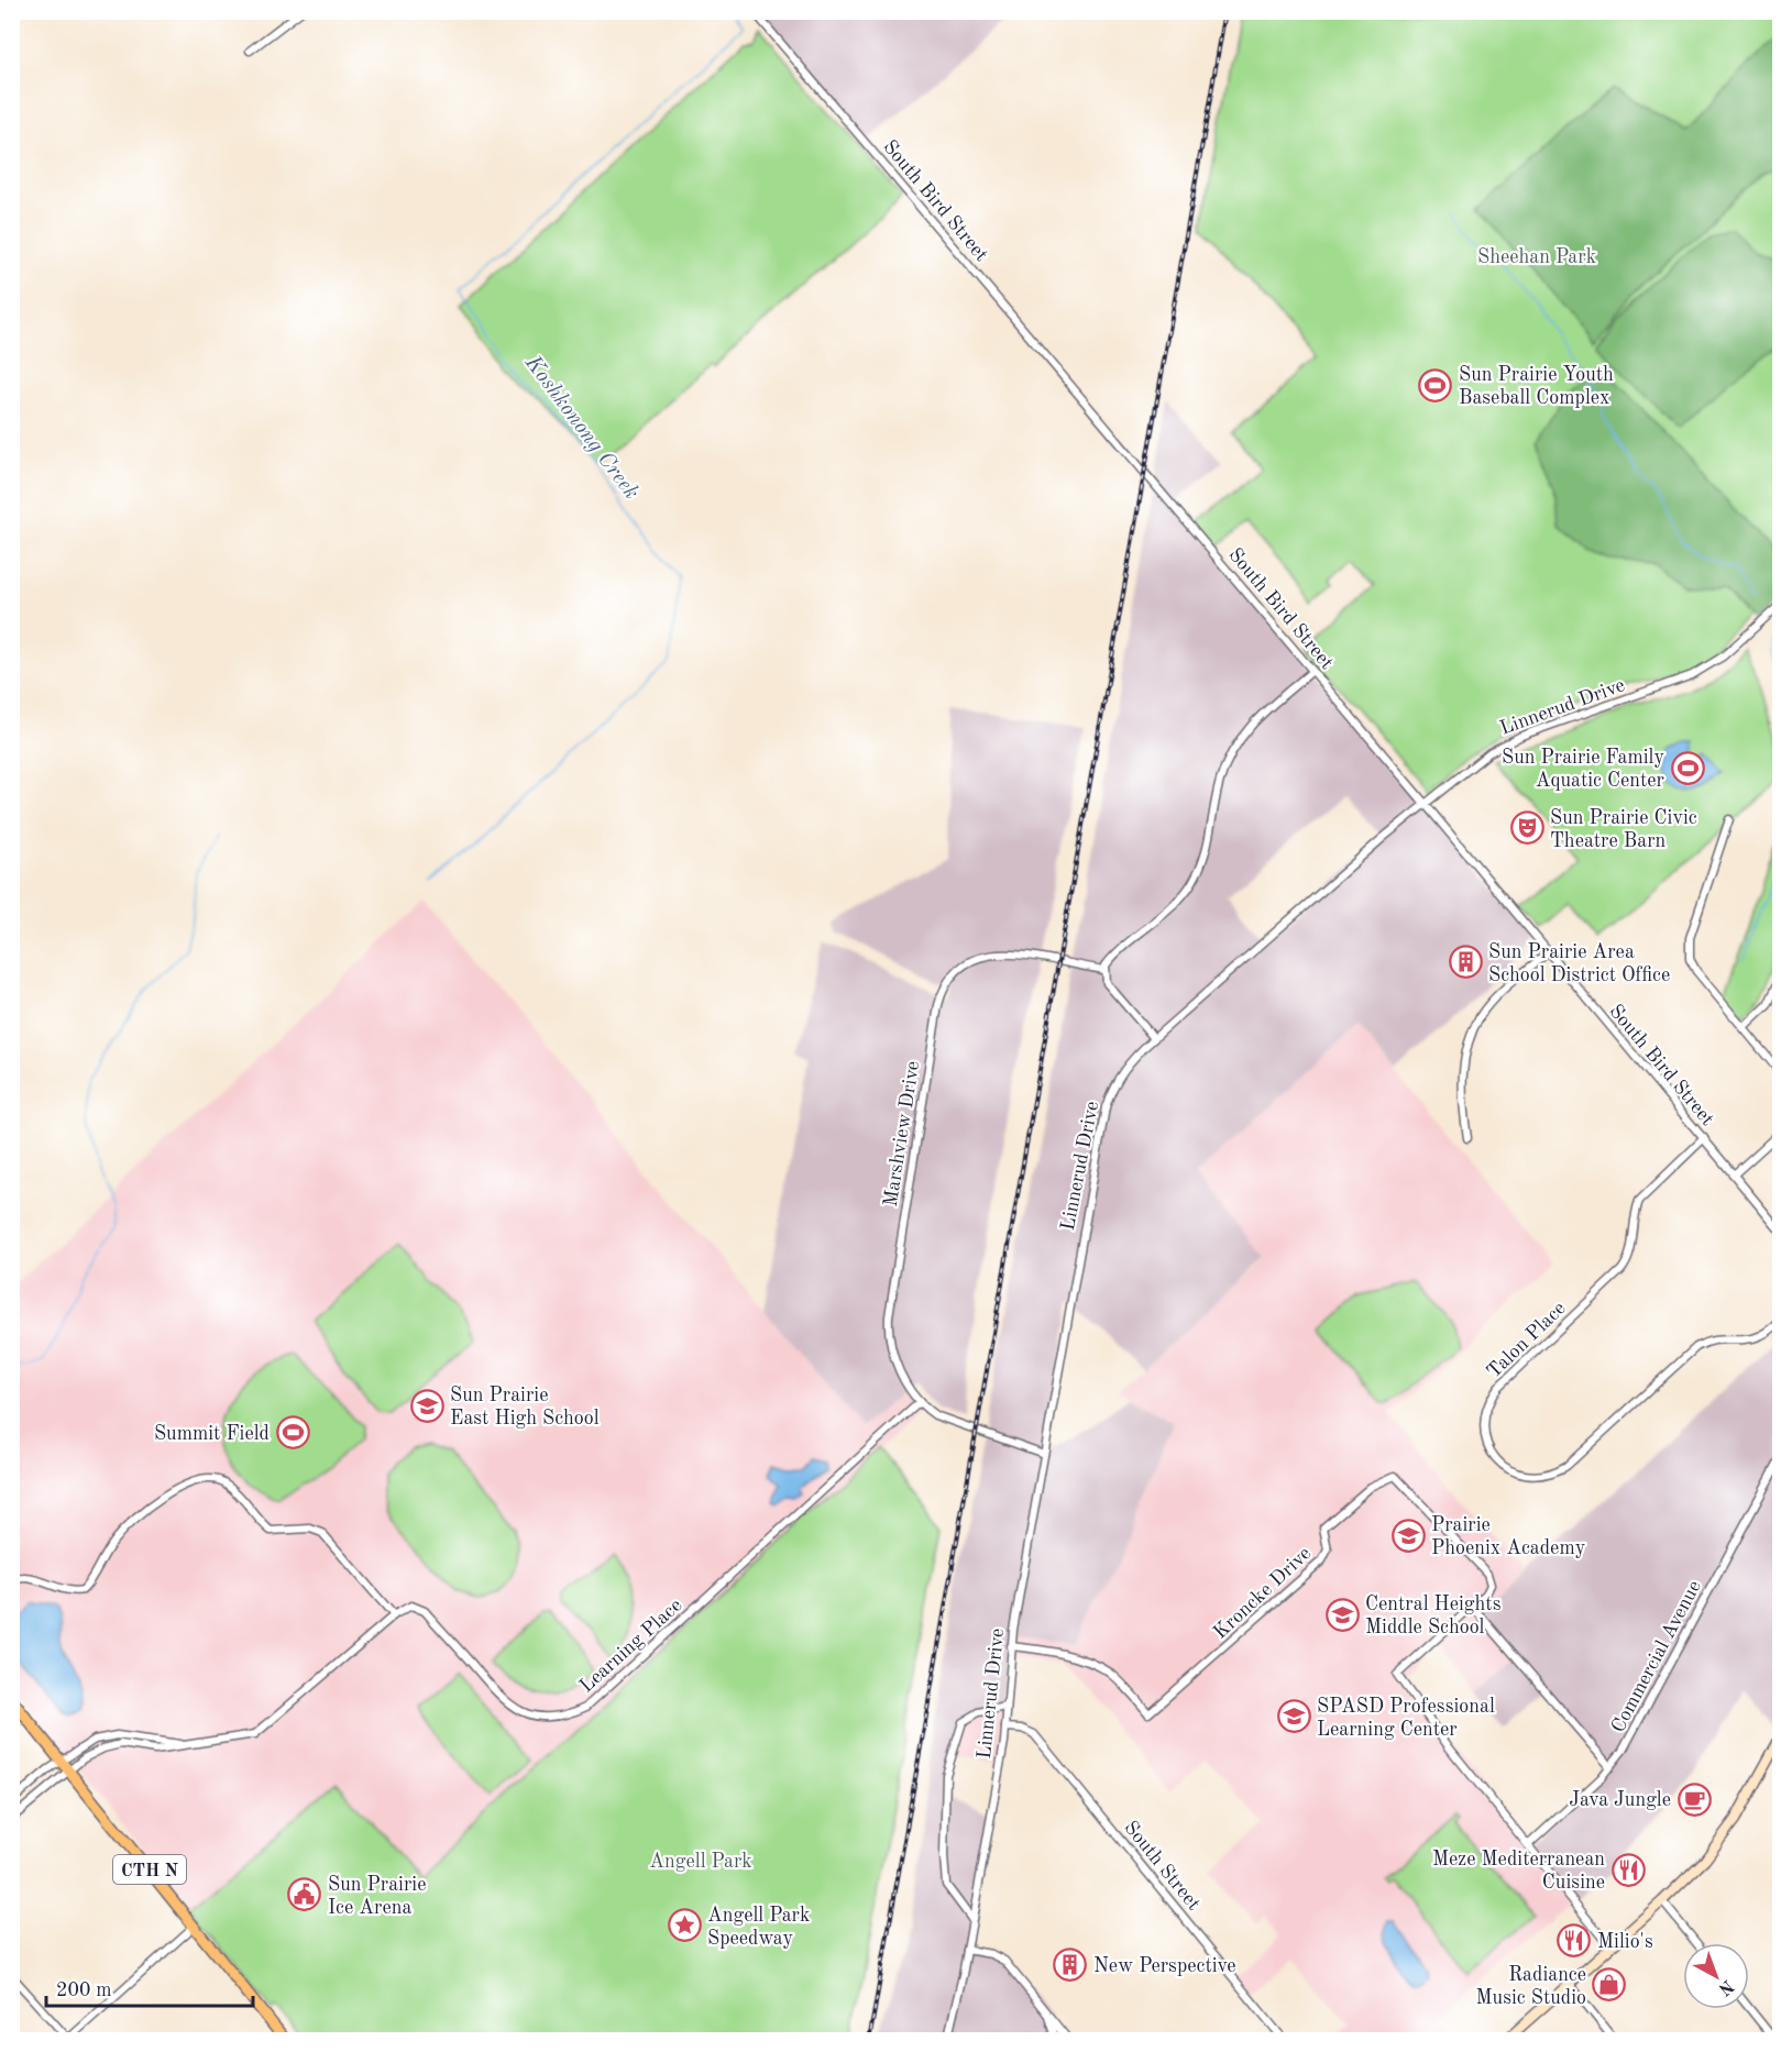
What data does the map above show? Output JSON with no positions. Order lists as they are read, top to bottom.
{
  "streets": {
    "main road": ["CTH N"],
    "street": [
      "South Bird Street",
      "Linnerud Drive",
      "Marshview Drive",
      "Talon Place",
      "Kroncke Drive",
      "Learning Place",
      "Commercial Avenue",
      "South Street"
    ]
  },
  "crossings": [
    ["South Bird Street", "Linnerud Drive"],
    ["South Bird Street", "Talon Place"],
    ["Linnerud Drive", "Marshview Drive"],
    ["Linnerud Drive", "Kroncke Drive"],
    ["Linnerud Drive", "South Street"],
    ["Marshview Drive", "Learning Place"],
    ["Kroncke Drive", "Commercial Avenue"]
  ],
  "water": ["Koshkonong Creek"],
  "parks": ["Sheehan Park", "Angell Park"],
  "places": {
    "sports": ["Sun Prairie Youth Baseball Complex", "Sun Prairie Family Aquatic Center", "Summit Field"],
    "theatre": ["Sun Prairie Civic Theatre Barn"],
    "building": ["Sun Prairie Area School District Office", "New Perspective"],
    "school or university": [
      "Sun Prairie East High School",
      "Prairie Phoenix Academy",
      "Central Heights Middle School",
      "SPASD Professional Learning Center"
    ],
    "cafe": ["Java Jungle"],
    "restaurant": ["Meze Mediterranean Cuisine", "Milio's"],
    "public building": ["Sun Prairie Ice Arena"],
    "place": ["Angell Park Speedway"],
    "shop": ["Radiance Music Studio"]
  },
  "scale_bar": "200 m",
  "north": "bottom right"
}
